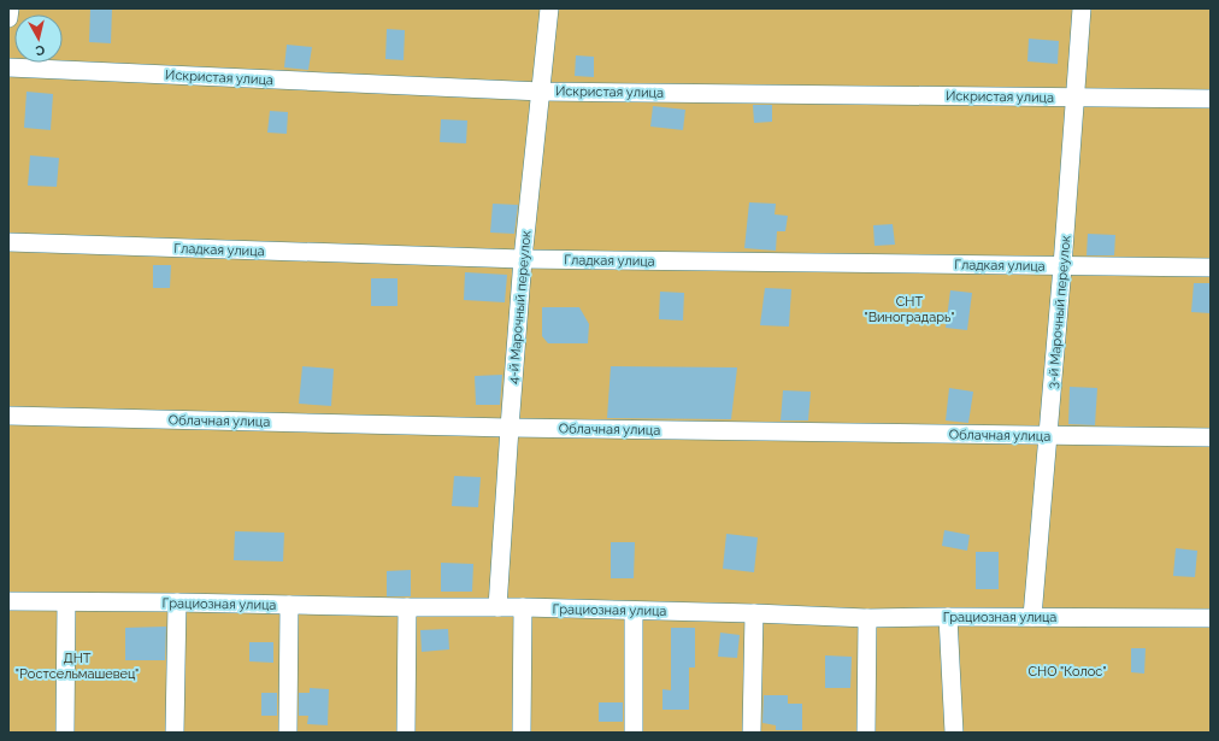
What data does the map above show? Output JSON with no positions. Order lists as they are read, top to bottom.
{
  "streets": {
    "street": [
      "Искристая улица",
      "Гладкая улица",
      "4-й Марочный переулок",
      "3-й Марочный переулок",
      "Облачная улица",
      "Грациозная улица"
    ]
  },
  "crossings": [
    ["Искристая улица", "4-й Марочный переулок"],
    ["Искристая улица", "3-й Марочный переулок"],
    ["Гладкая улица", "4-й Марочный переулок"],
    ["Гладкая улица", "3-й Марочный переулок"],
    ["4-й Марочный переулок", "Облачная улица"],
    ["4-й Марочный переулок", "Грациозная улица"],
    ["3-й Марочный переулок", "Облачная улица"],
    ["3-й Марочный переулок", "Грациозная улица"]
  ],
  "parks": ["СНТ \"Виноградарь\"", "ДНТ \"Ростсельмашевец\"", "СНО \"Колос\""],
  "north": "bottom"
}
